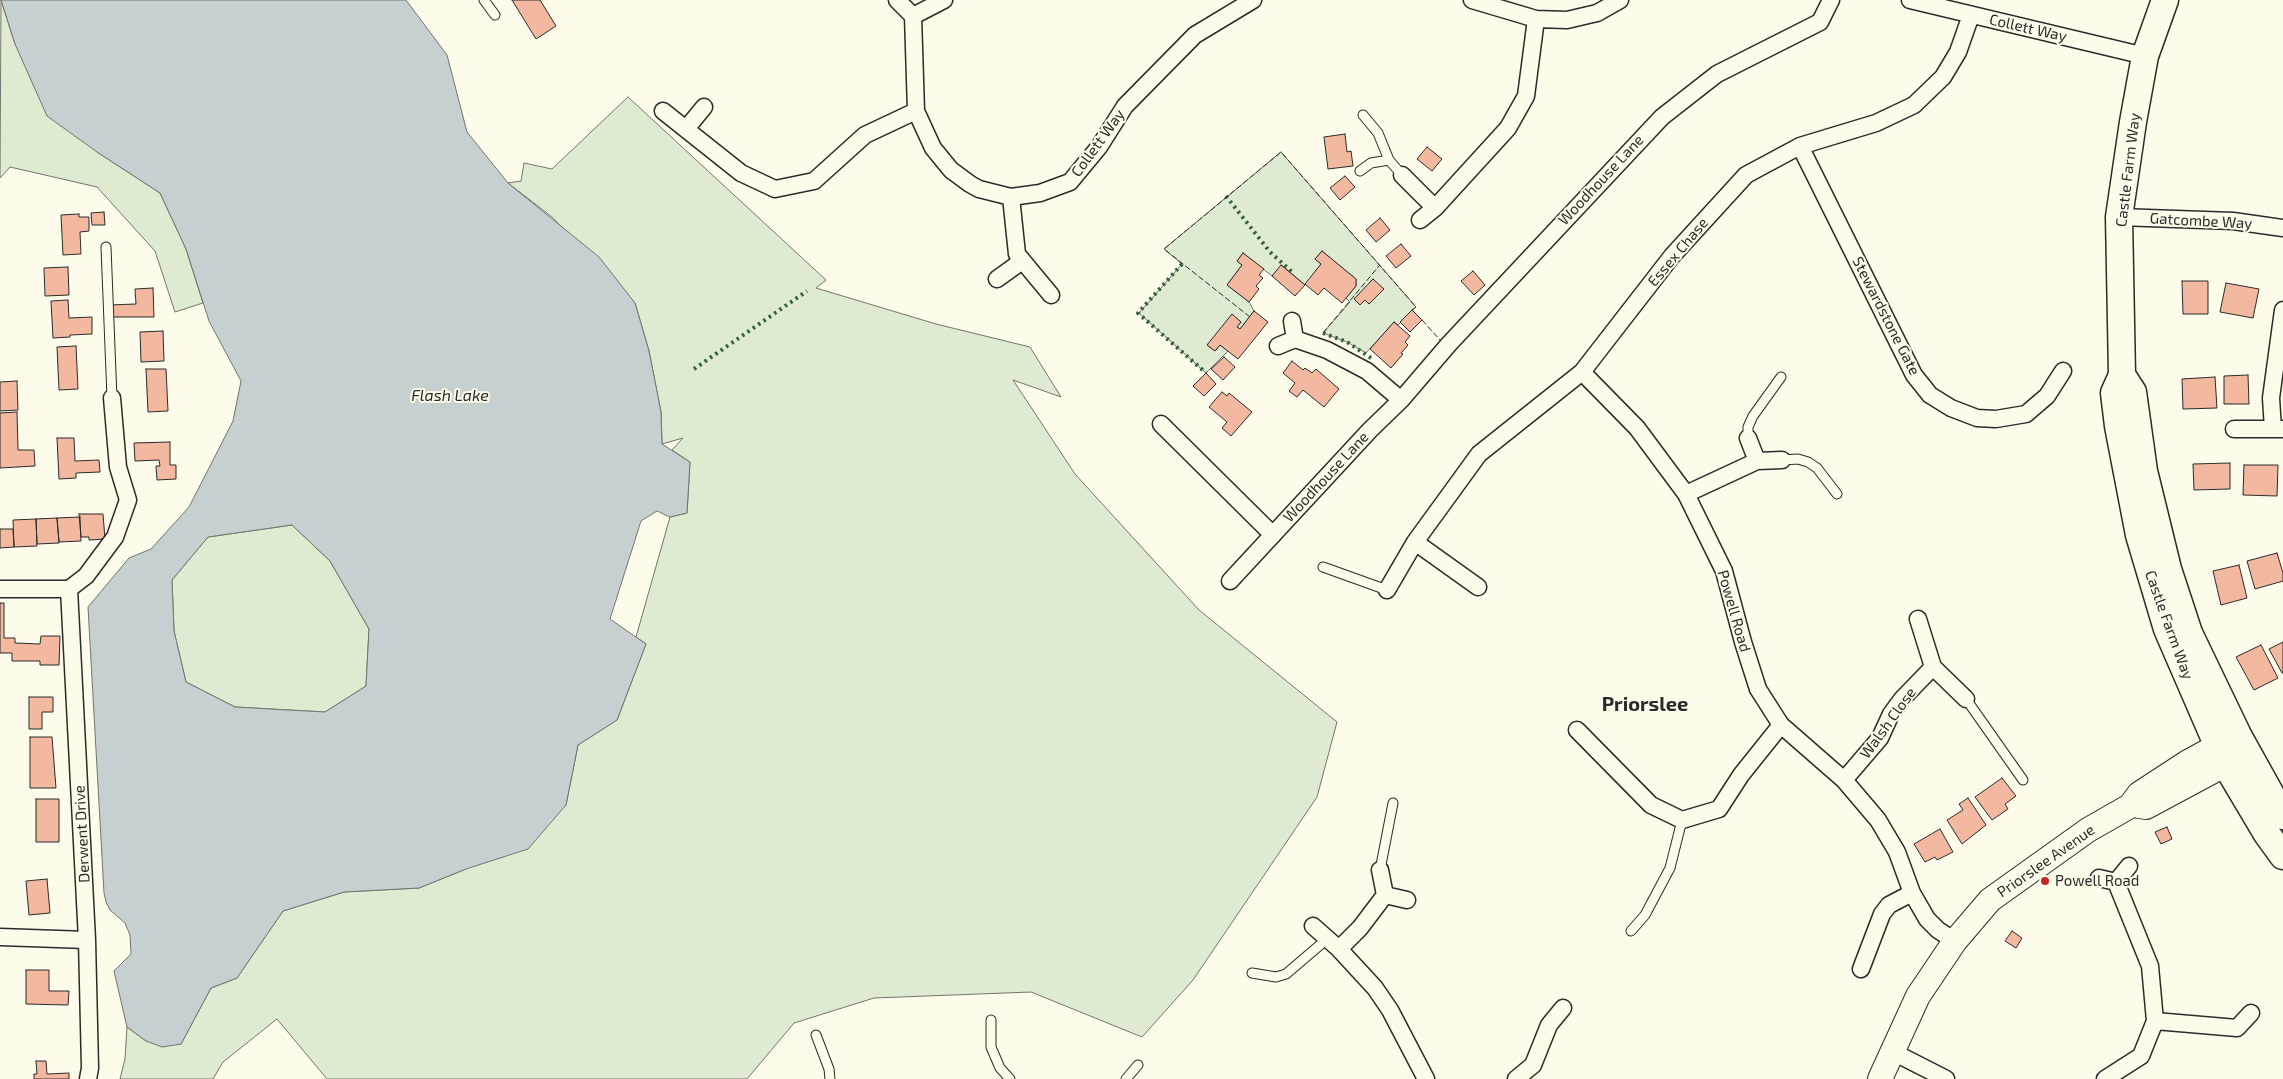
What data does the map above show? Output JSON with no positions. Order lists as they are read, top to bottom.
{
  "streets": {
    "main road": ["Castle Farm Way"],
    "street": [
      "Collett Way",
      "Woodhouse Lane",
      "Gatcombe Way",
      "Essex Chase",
      "Stewardstone Gate",
      "Powell Road",
      "Walsh Close",
      "Derwent Drive",
      "Priorslee Avenue"
    ]
  },
  "crossings": [
    ["Collett Way", "Castle Farm Way"],
    ["Collett Way", "Essex Chase"],
    ["Castle Farm Way", "Gatcombe Way"],
    ["Castle Farm Way", "Priorslee Avenue"],
    ["Essex Chase", "Stewardstone Gate"],
    ["Essex Chase", "Powell Road"],
    ["Powell Road", "Walsh Close"],
    ["Powell Road", "Priorslee Avenue"]
  ],
  "districts": ["Priorslee"],
  "water": ["Flash Lake"],
  "places": ["Powell Road"]
}
